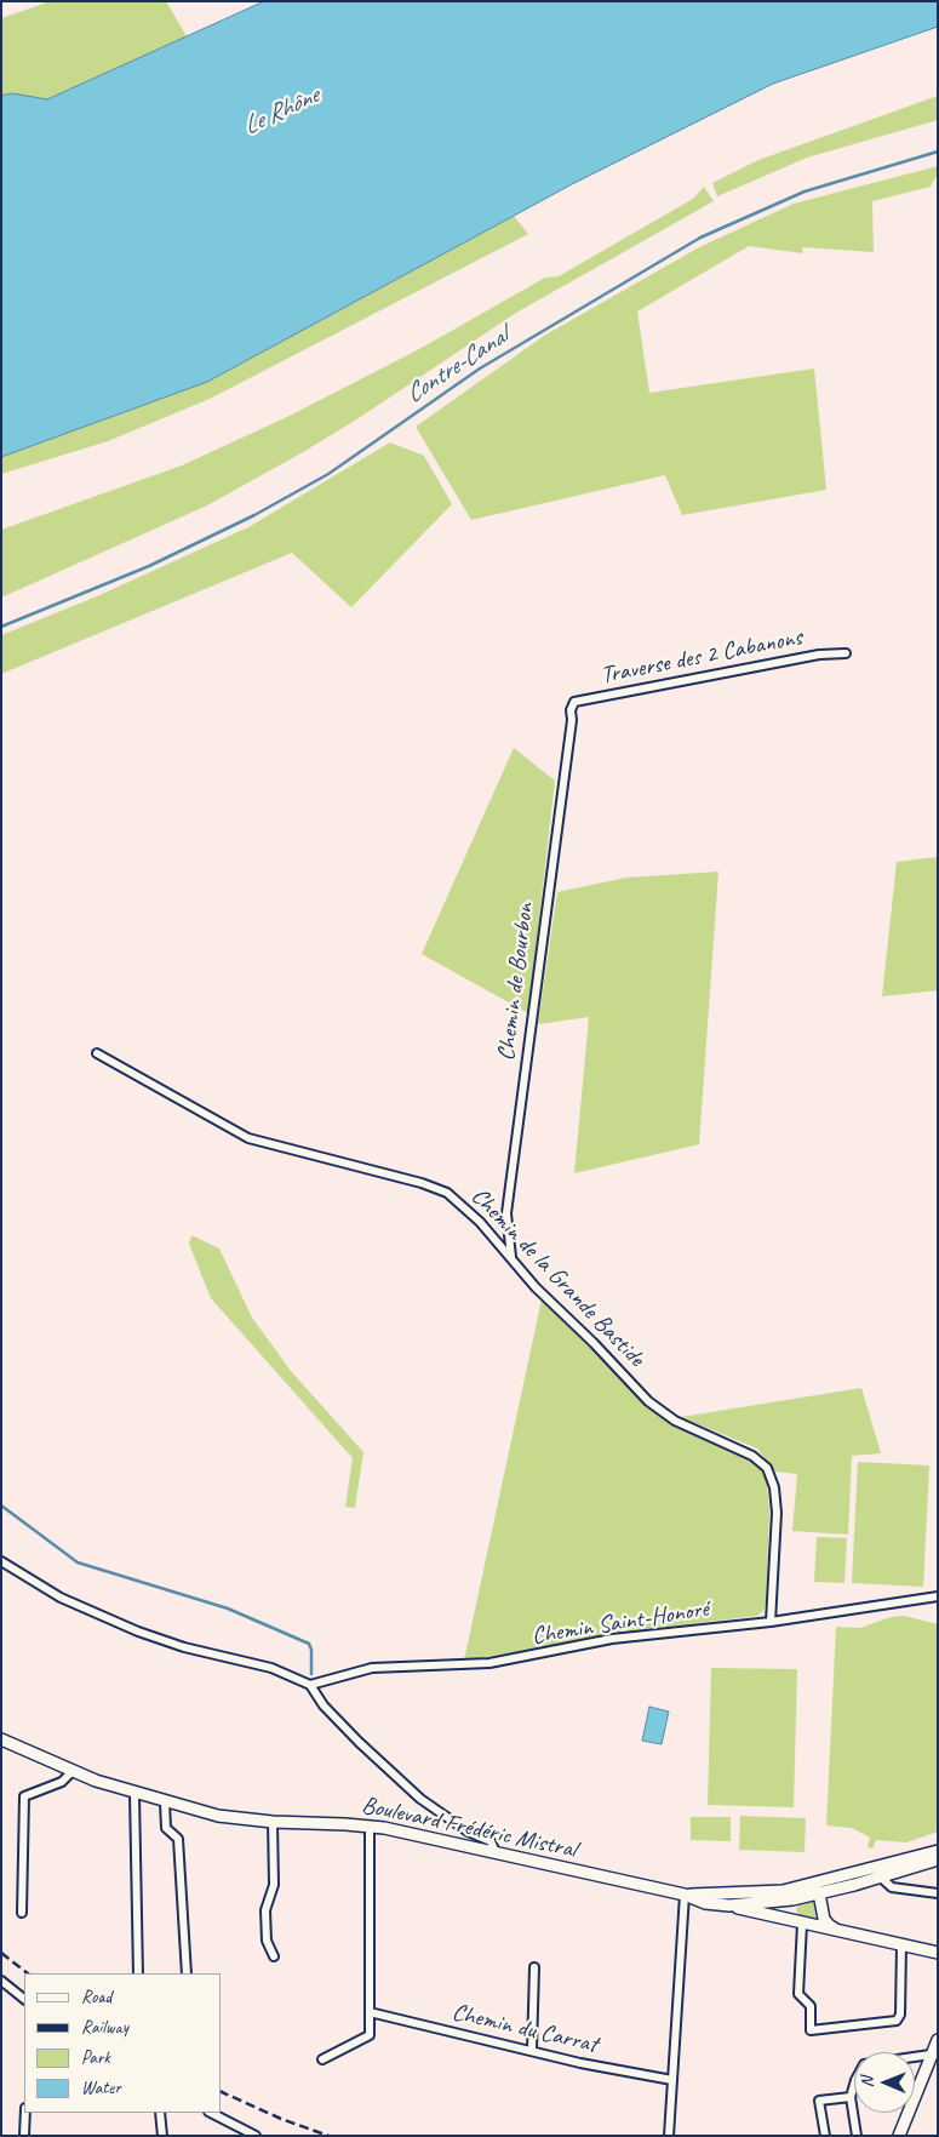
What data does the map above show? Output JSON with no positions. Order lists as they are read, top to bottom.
{
  "streets": {
    "main road": ["Boulevard Frédéric Mistral"],
    "street": [
      "Traverse des 2 Cabanons",
      "Chemin de Bourbon",
      "Chemin de la Grande Bastide",
      "Chemin Saint-Honoré",
      "Chemin du Carrat"
    ]
  },
  "crossings": [
    ["Traverse des 2 Cabanons", "Chemin de Bourbon"],
    ["Chemin de Bourbon", "Chemin de la Grande Bastide"],
    ["Chemin de la Grande Bastide", "Chemin Saint-Honoré"]
  ],
  "water": ["Le Rhône", "Contre-Canal"],
  "legend": [
    "Road",
    "Railway",
    "Park",
    "Water"
  ],
  "north": "left"
}
